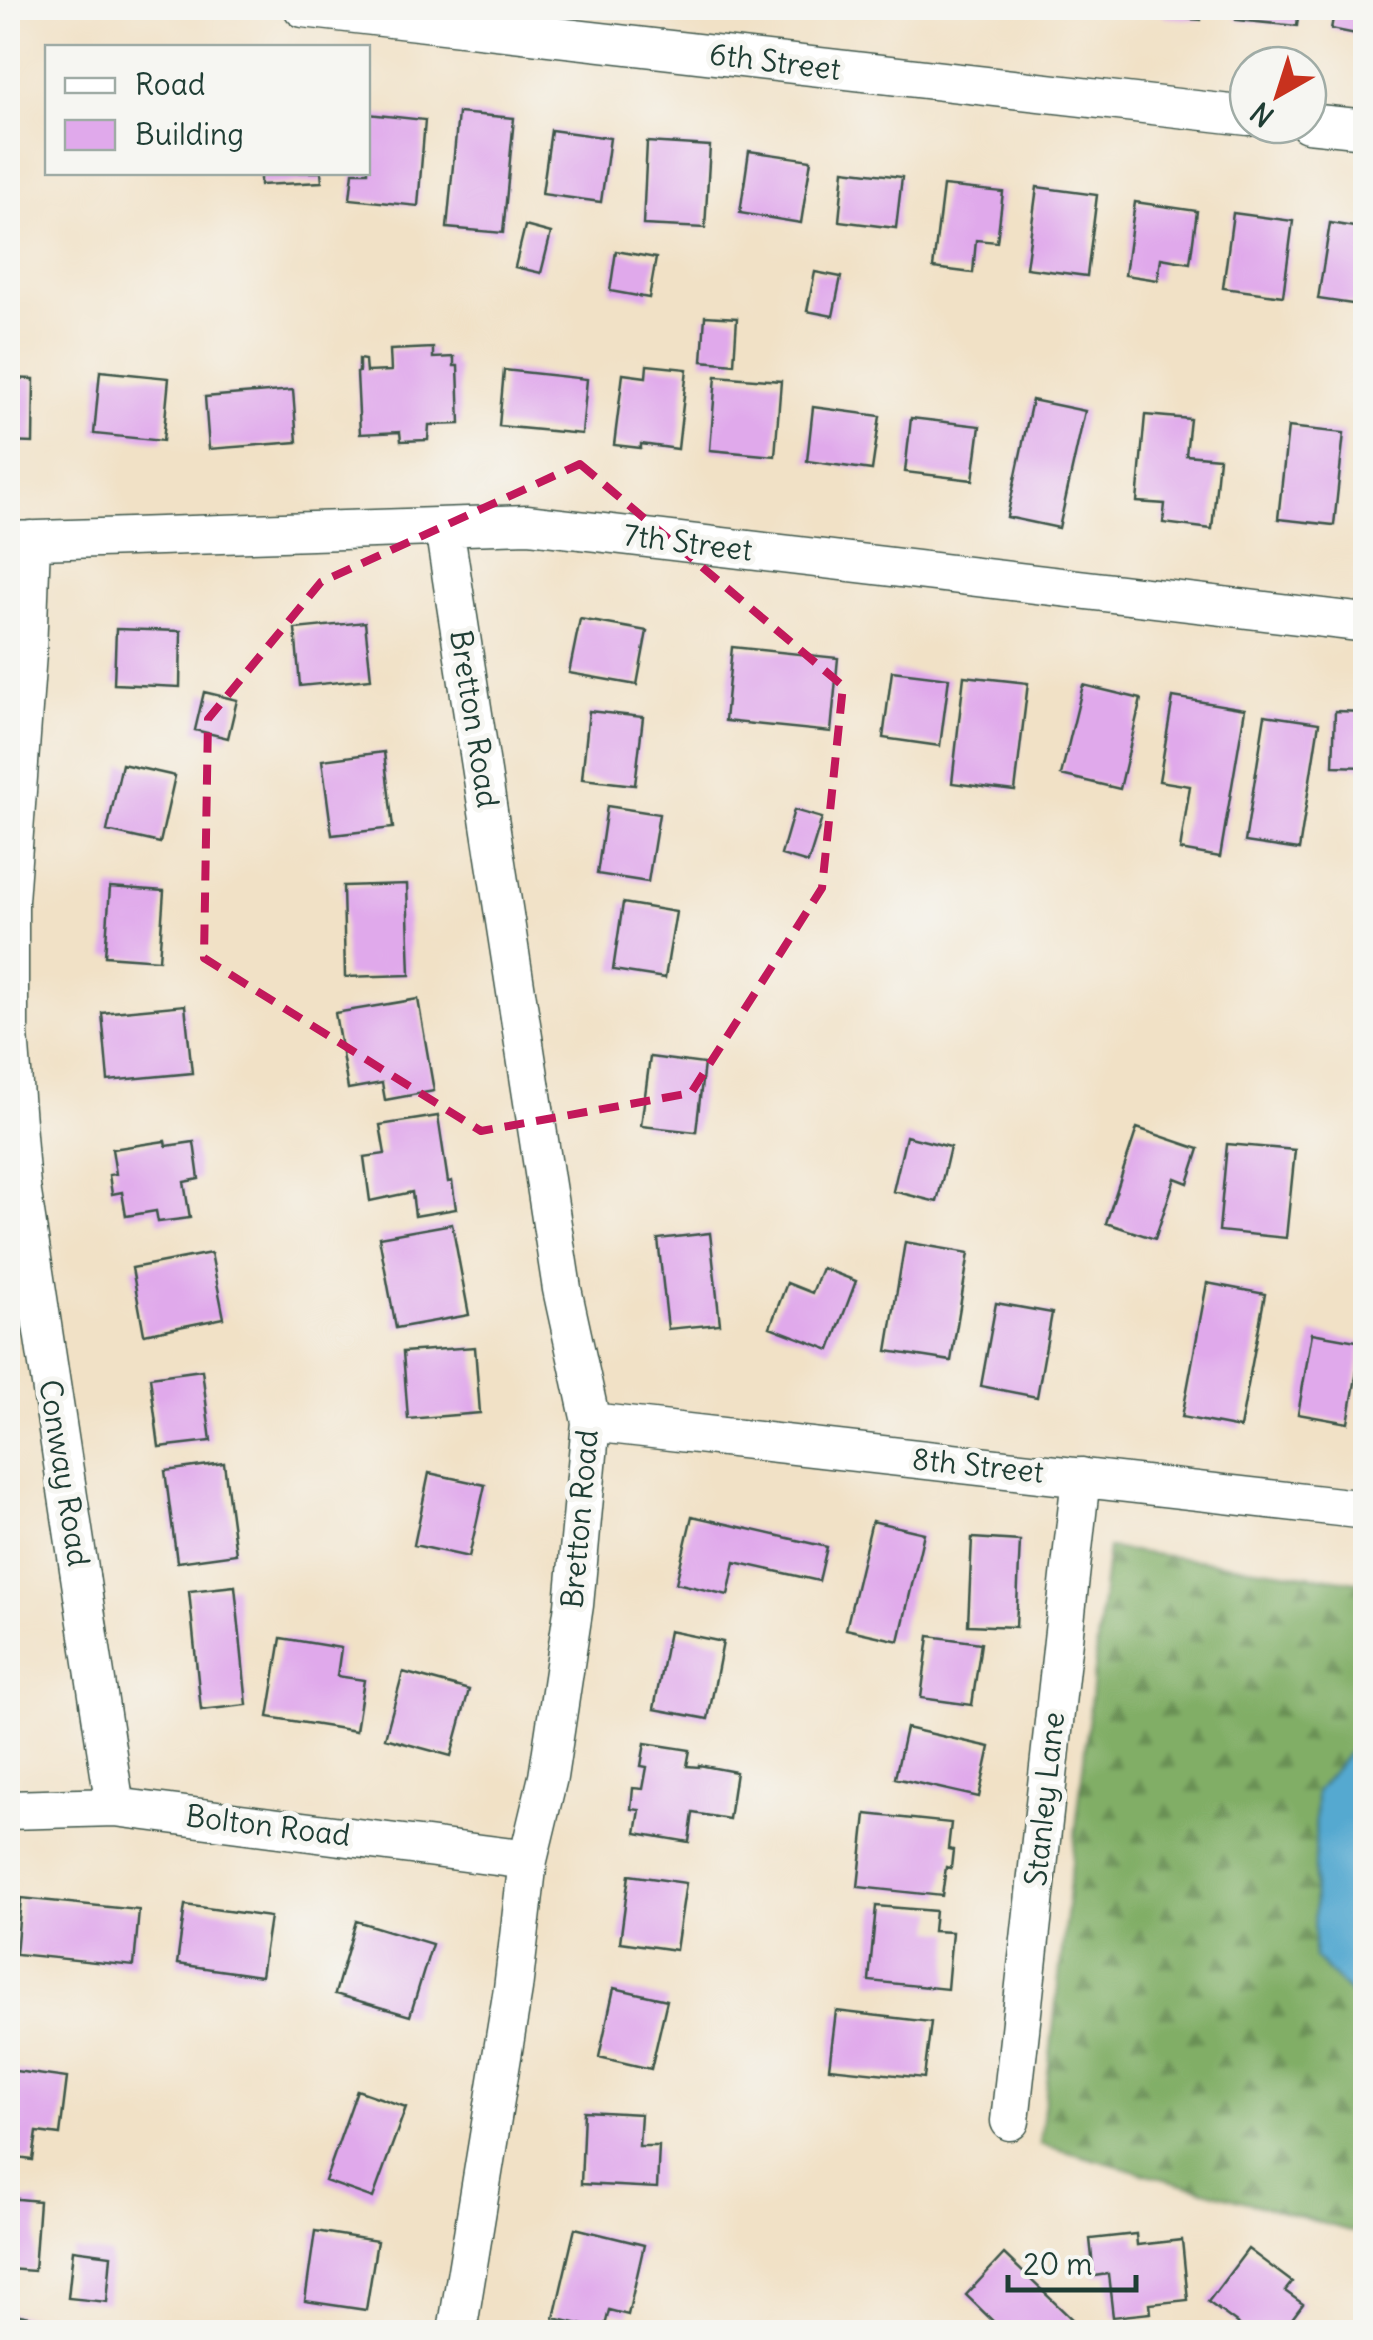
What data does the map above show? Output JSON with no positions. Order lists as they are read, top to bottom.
{
  "streets": {
    "street": [
      "6th Street",
      "7th Street",
      "Bretton Road",
      "8th Street",
      "Conway Road",
      "Stanley Lane",
      "Bolton Road"
    ]
  },
  "crossings": [
    ["7th Street", "Bretton Road"],
    ["7th Street", "Conway Road"],
    ["Bretton Road", "8th Street"],
    ["Bretton Road", "Bolton Road"],
    ["8th Street", "Stanley Lane"],
    ["Conway Road", "Bolton Road"]
  ],
  "legend": ["Road", "Building"],
  "scale_bar": "20 m",
  "north": "bottom left"
}
